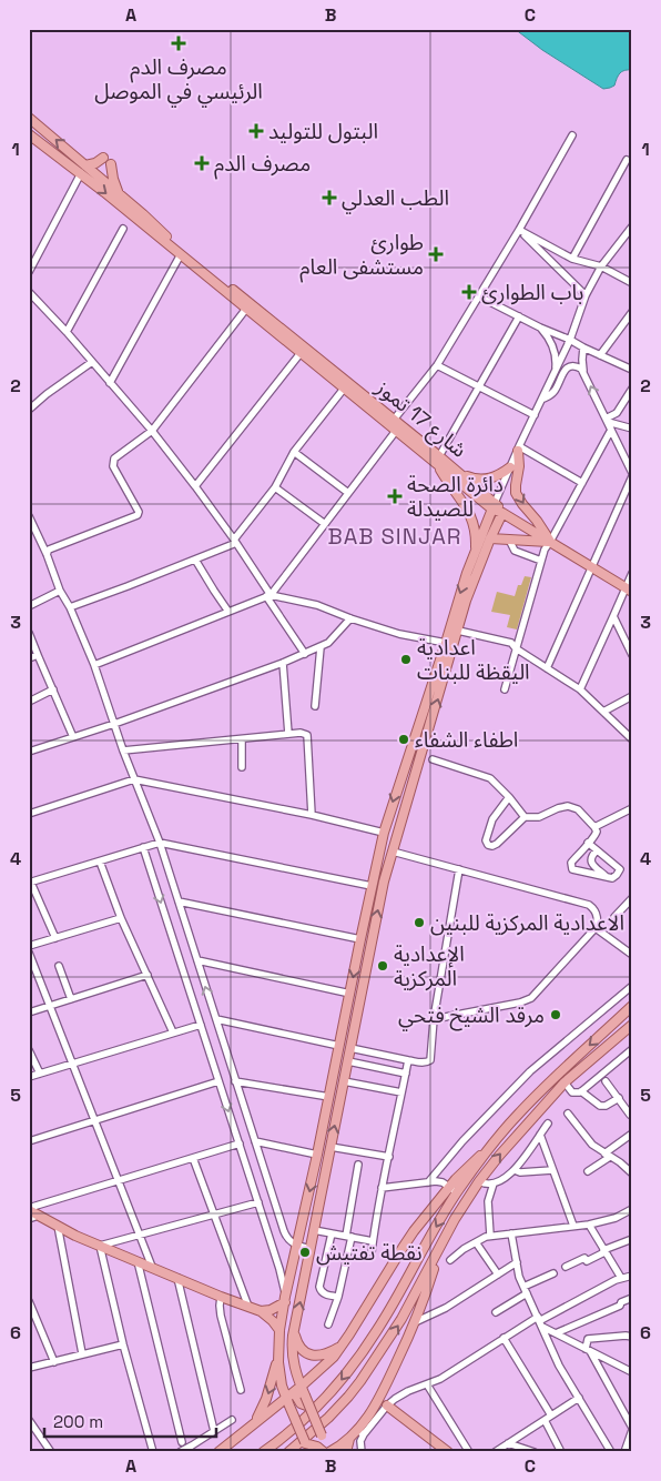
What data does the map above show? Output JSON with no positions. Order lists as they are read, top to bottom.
{
  "streets": {
    "main road": ["شارع 17 تموز"]
  },
  "districts": ["BAB SINJAR"],
  "places": {
    "health": [
      "مصرف الدم الرئيسي في الموصل",
      "البتول للتوليد",
      "مصرف الدم",
      "الطب العدلي",
      "طوارئ مستشفى العام",
      "باب الطوارئ",
      "دائرة الصحة للصيدلة"
    ],
    "other": [
      "اعدادية اليقظة للبنات",
      "اطفاء الشفاء",
      "الاعدادية المركزية للبنين",
      "الإعدادية المركزية",
      "مرقد الشيخ فتحي",
      "نقطة تفتيش"
    ]
  },
  "scale_bar": "200 m",
  "grid": {
    "columns": ["A", "B", "C"],
    "rows": [
      "1",
      "2",
      "3",
      "4",
      "5",
      "6"
    ]
  }
}
